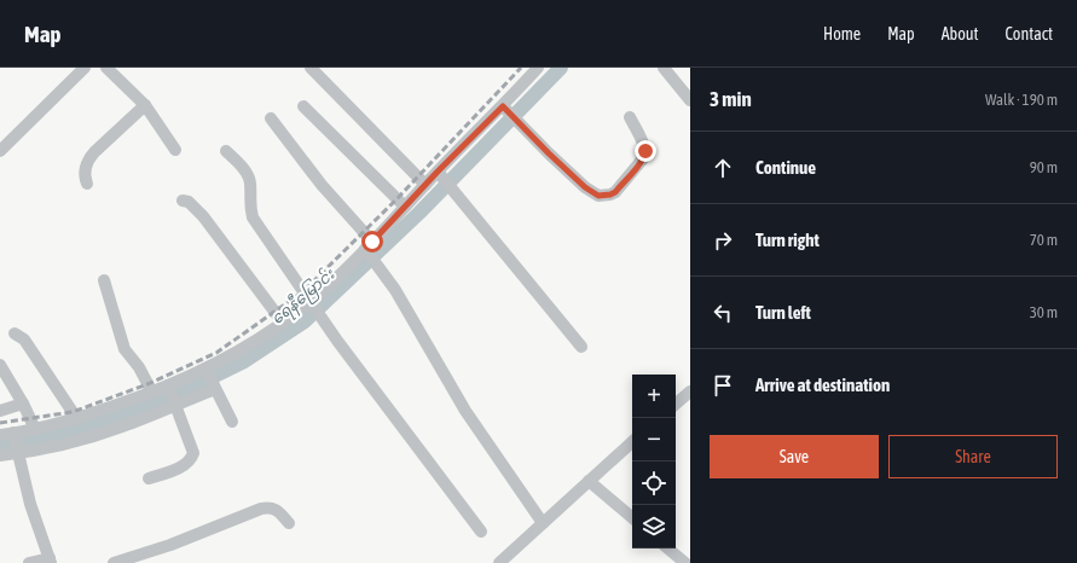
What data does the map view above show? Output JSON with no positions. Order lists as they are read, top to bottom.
{
  "water": ["ရေနီမြောင်း"],
  "page": {
    "header": "Map",
    "nav": [
      "Home",
      "Map",
      "About",
      "Contact"
    ],
    "heading": ["3 min", "Walk · 190 m"],
    "list": [
      ["Continue", "90 m"],
      ["Turn right", "70 m"],
      ["Turn left", "30 m"],
      "Arrive at destination"
    ],
    "map_buttons": ["+", "−"],
    "buttons": ["Save", "Share"]
  }
}
